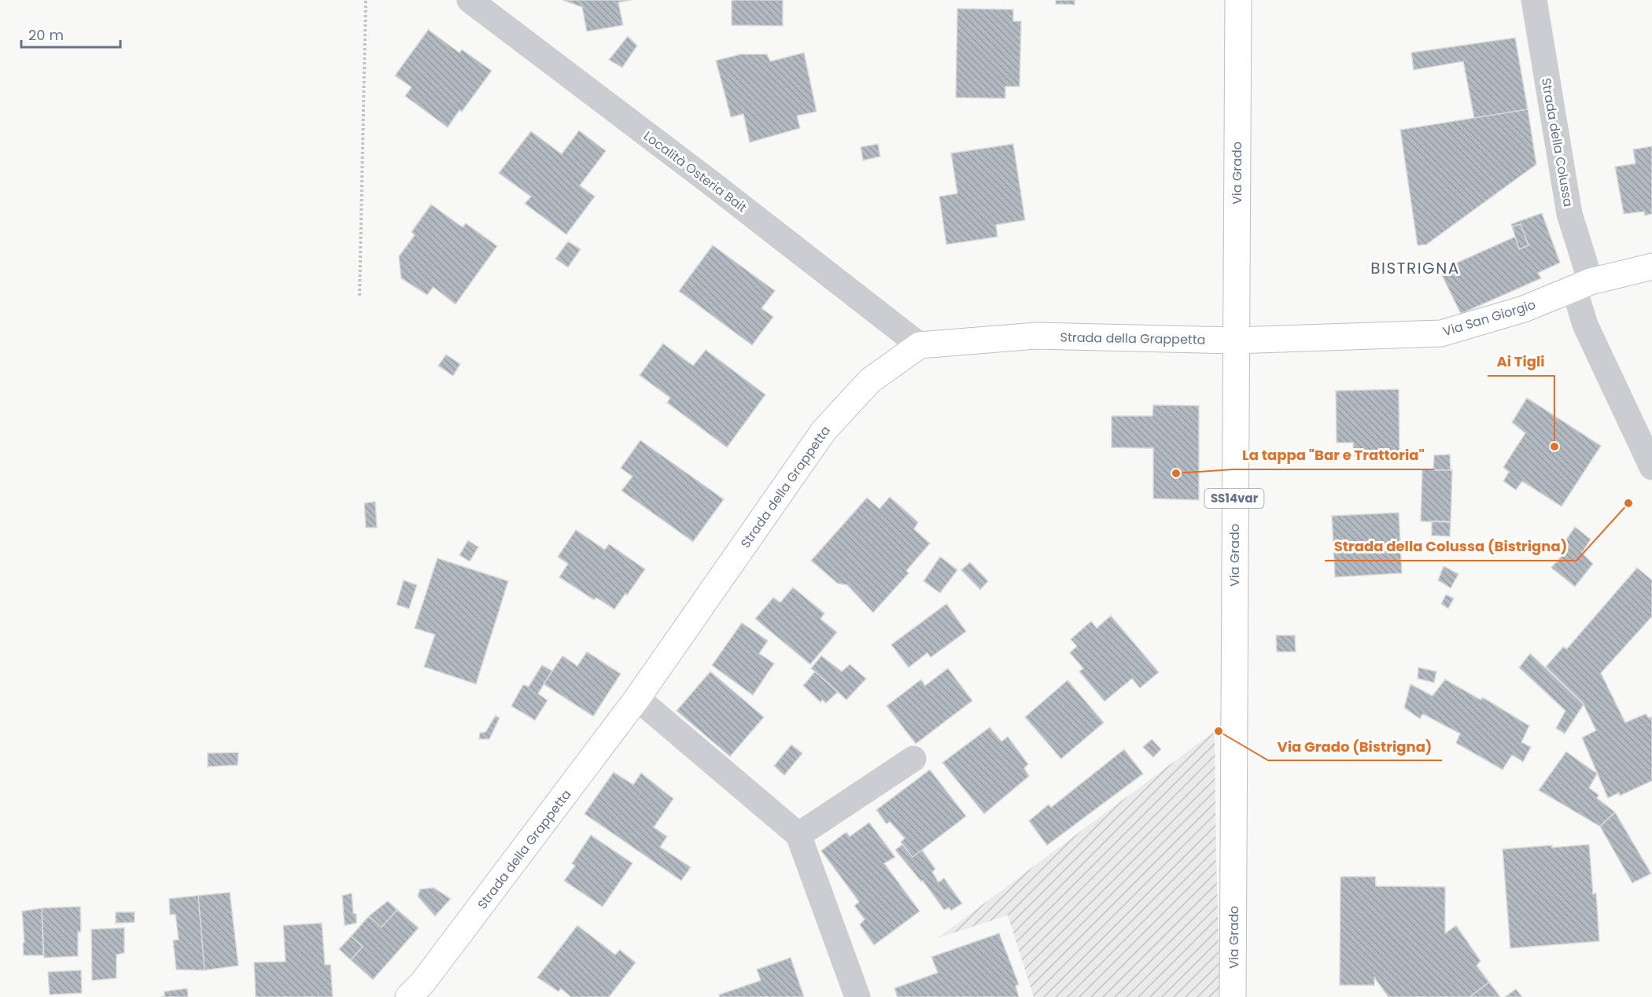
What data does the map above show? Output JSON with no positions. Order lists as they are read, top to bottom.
{
  "streets": {
    "street": [
      "Strada della Colussa",
      "Località Osteria Bait",
      "Via Grado",
      "Via San Giorgio",
      "Strada della Grappetta",
      "SS14var"
    ]
  },
  "crossings": [
    ["Strada della Colussa", "Via San Giorgio"],
    ["Località Osteria Bait", "Strada della Grappetta"],
    ["Via Grado", "Via San Giorgio"],
    ["Via Grado", "Strada della Grappetta"],
    ["Via San Giorgio", "Strada della Grappetta"]
  ],
  "districts": ["BISTRIGNA"],
  "places": [
    "Ai Tigli",
    "La tappa \"Bar e Trattoria\"",
    "Strada della Colussa (Bistrigna)",
    "Via Grado (Bistrigna)"
  ],
  "scale_bar": "20 m"
}
